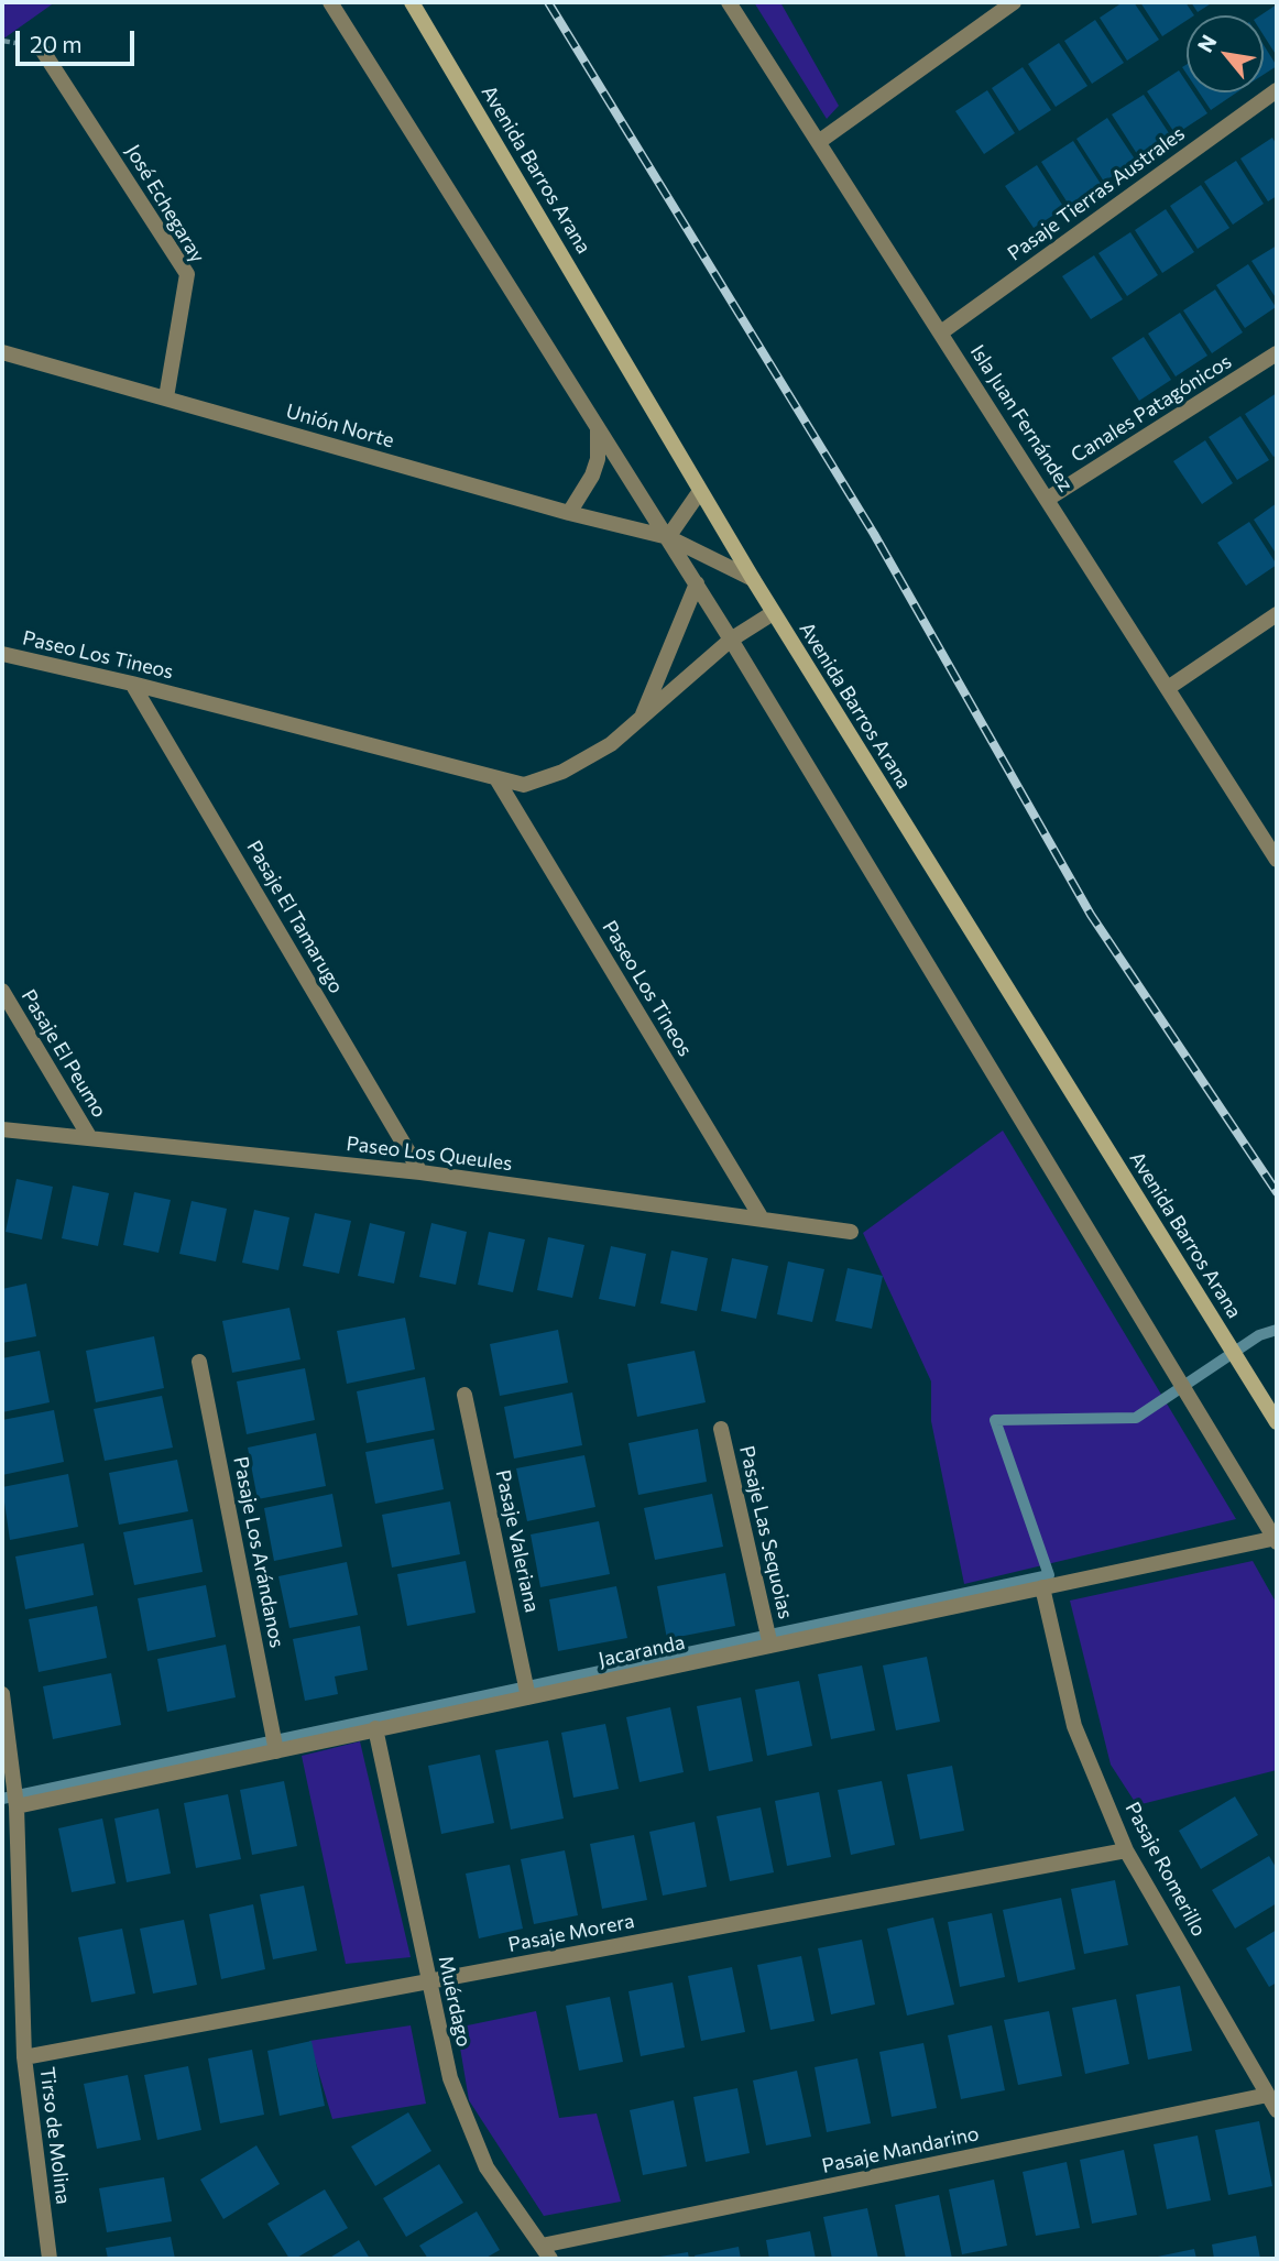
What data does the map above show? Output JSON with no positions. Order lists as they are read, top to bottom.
{
  "streets": {
    "main road": ["Avenida Barros Arana"],
    "street": [
      "Pasaje Tierras Australes",
      "José Echegaray",
      "Canales Patagónicos",
      "Isla Juan Fernández",
      "Unión Norte",
      "Paseo Los Tineos",
      "Pasaje El Tamarugo",
      "Pasaje El Peumo",
      "Paseo Los Queules",
      "Pasaje Las Sequoias",
      "Pasaje Valeriana",
      "Pasaje Los Arándanos",
      "Jacaranda",
      "Pasaje Romerillo",
      "Pasaje Morera",
      "Muérdago",
      "Tirso de Molina",
      "Pasaje Mandarino"
    ]
  },
  "crossings": [
    ["Avenida Barros Arana", "Unión Norte"],
    ["Avenida Barros Arana", "Paseo Los Tineos"],
    ["Pasaje Tierras Australes", "Isla Juan Fernández"],
    ["José Echegaray", "Unión Norte"],
    ["Canales Patagónicos", "Isla Juan Fernández"],
    ["Paseo Los Tineos", "Pasaje El Tamarugo"],
    ["Paseo Los Tineos", "Paseo Los Queules"],
    ["Pasaje El Tamarugo", "Paseo Los Queules"],
    ["Pasaje El Peumo", "Paseo Los Queules"],
    ["Pasaje Las Sequoias", "Jacaranda"],
    ["Pasaje Valeriana", "Jacaranda"],
    ["Pasaje Los Arándanos", "Jacaranda"],
    ["Jacaranda", "Pasaje Romerillo"],
    ["Jacaranda", "Muérdago"],
    ["Jacaranda", "Tirso de Molina"],
    ["Pasaje Romerillo", "Pasaje Morera"],
    ["Pasaje Romerillo", "Pasaje Mandarino"],
    ["Pasaje Morera", "Muérdago"],
    ["Pasaje Morera", "Tirso de Molina"],
    ["Muérdago", "Pasaje Mandarino"]
  ],
  "scale_bar": "20 m",
  "north": "top left"
}
